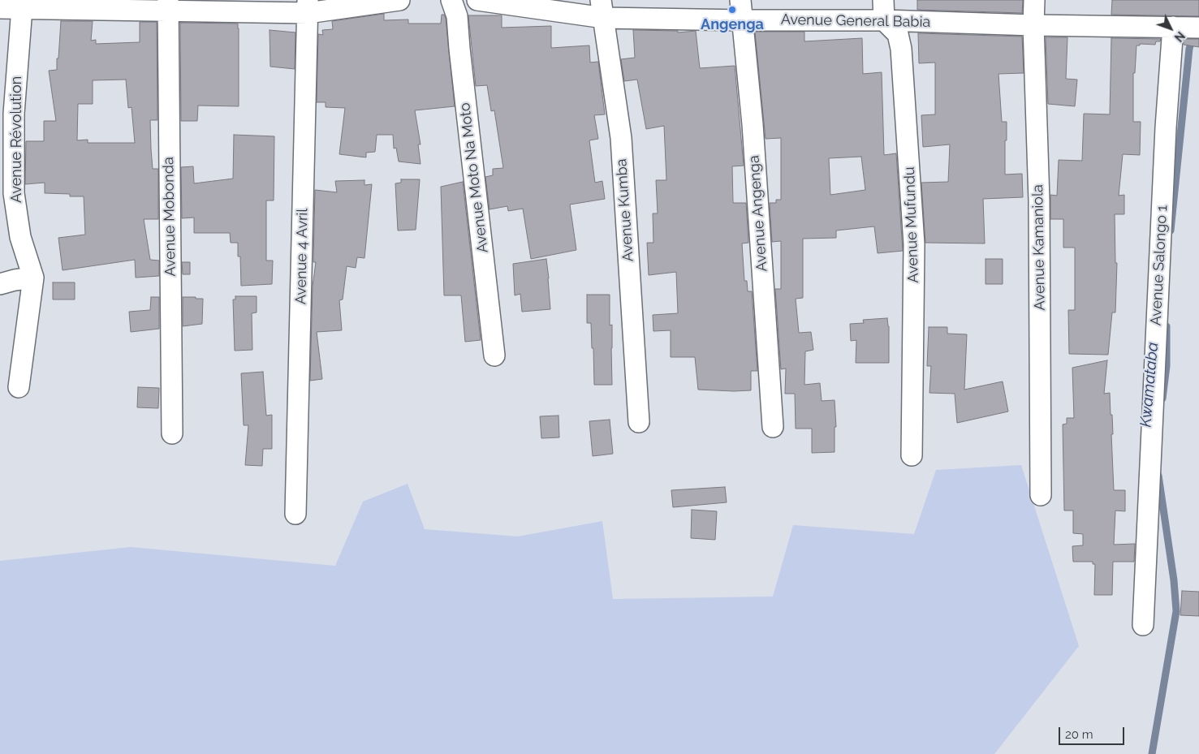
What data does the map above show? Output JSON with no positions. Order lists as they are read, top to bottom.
{
  "streets": {
    "street": [
      "Avenue General Babia",
      "Avenue Révolution",
      "Avenue Moto Na Moto",
      "Avenue Kumba",
      "Avenue Angenga",
      "Avenue Mobonda",
      "Avenue Mufundu",
      "Avenue Kamaniola",
      "Avenue 4 Avril",
      "Avenue Salongo 1"
    ]
  },
  "crossings": [
    ["Avenue General Babia", "Avenue Kumba"],
    ["Avenue General Babia", "Avenue Angenga"],
    ["Avenue General Babia", "Avenue Mufundu"],
    ["Avenue General Babia", "Avenue Kamaniola"],
    ["Avenue General Babia", "Avenue Salongo 1"]
  ],
  "water": ["Kwamataba"],
  "places": ["Angenga"],
  "scale_bar": "20 m",
  "north": "bottom right"
}
